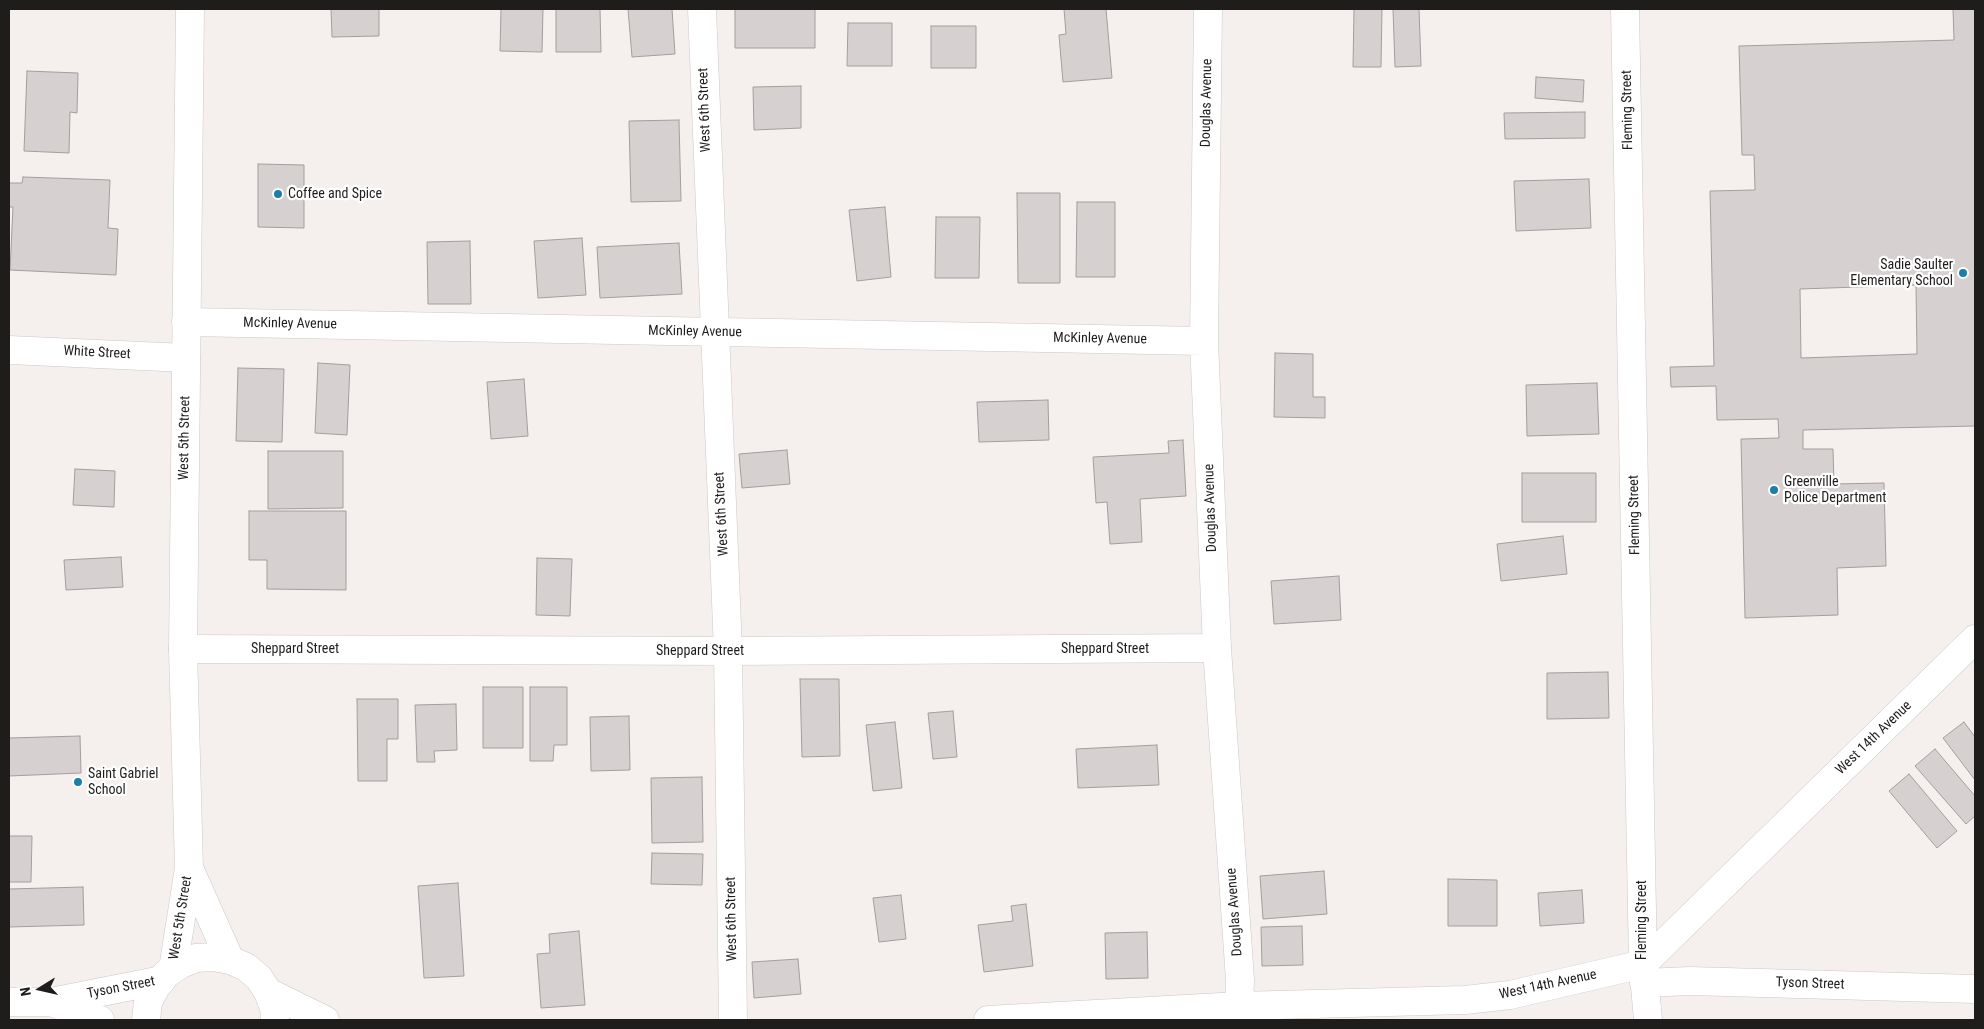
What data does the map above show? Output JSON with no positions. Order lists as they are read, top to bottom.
{
  "streets": {
    "street": [
      "Douglas Avenue",
      "West 6th Street",
      "Fleming Street",
      "McKinley Avenue",
      "White Street",
      "West 5th Street",
      "Sheppard Street",
      "West 14th Avenue",
      "Tyson Street"
    ]
  },
  "crossings": [
    ["Douglas Avenue", "McKinley Avenue"],
    ["Douglas Avenue", "Sheppard Street"],
    ["Douglas Avenue", "West 14th Avenue"],
    ["West 6th Street", "McKinley Avenue"],
    ["West 6th Street", "Sheppard Street"],
    ["Fleming Street", "West 14th Avenue"],
    ["Fleming Street", "Tyson Street"],
    ["McKinley Avenue", "West 5th Street"],
    ["White Street", "West 5th Street"],
    ["West 5th Street", "Sheppard Street"],
    ["West 5th Street", "Tyson Street"],
    ["West 14th Avenue", "Tyson Street"]
  ],
  "places": [
    "Coffee and Spice",
    "Sadie Saulter Elementary School",
    "Greenville Police Department",
    "Saint Gabriel School"
  ],
  "north": "left"
}
